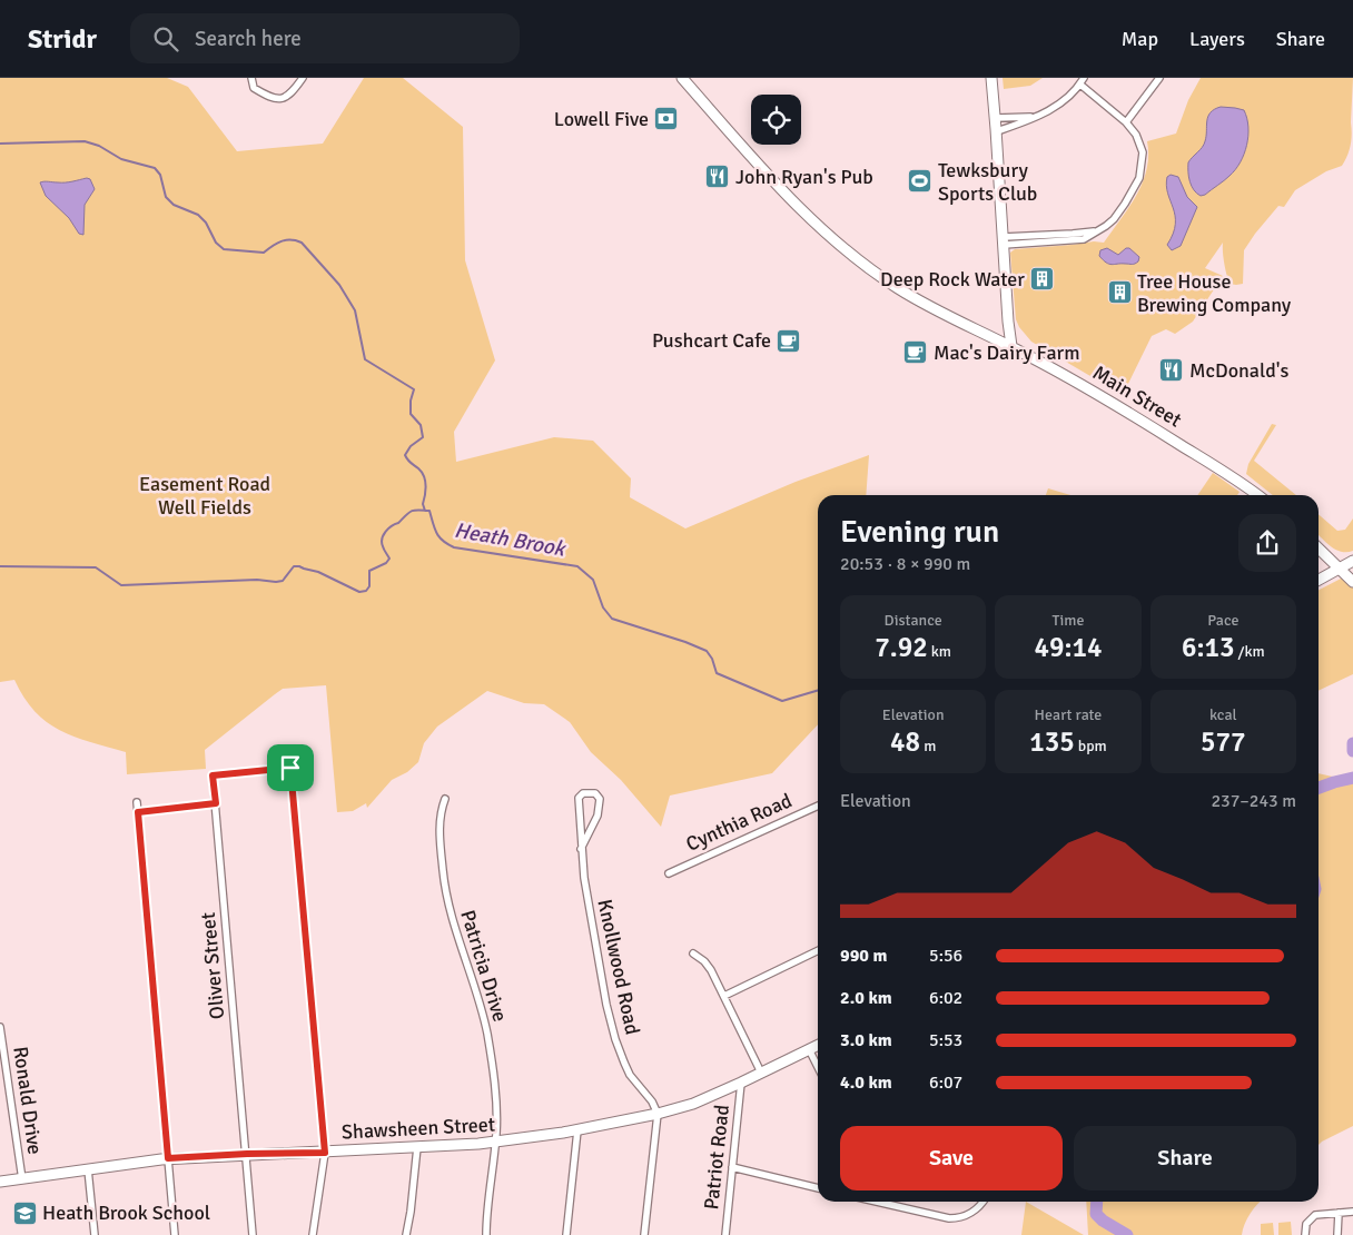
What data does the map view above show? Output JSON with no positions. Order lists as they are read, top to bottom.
{
  "streets": {
    "main road": ["Main Street", "Shawsheen Street"],
    "street": [
      "Cynthia Road",
      "Oliver Street",
      "Patricia Drive",
      "Knollwood Road",
      "Ronald Drive",
      "Patriot Road"
    ]
  },
  "crossings": [
    ["Oliver Street", "Shawsheen Street"],
    ["Patricia Drive", "Shawsheen Street"],
    ["Knollwood Road", "Shawsheen Street"],
    ["Ronald Drive", "Shawsheen Street"],
    ["Shawsheen Street", "Patriot Road"]
  ],
  "water": ["Heath Brook"],
  "parks": ["Easement Road Well Fields"],
  "places": {
    "bank": ["Lowell Five"],
    "restaurant": ["John Ryan's Pub", "McDonald's"],
    "sports": ["Tewksbury Sports Club"],
    "building": ["Deep Rock Water", "Tree House Brewing Company"],
    "cafe": ["Pushcart Cafe", "Mac's Dairy Farm"],
    "school or university": ["Heath Brook School"]
  },
  "page": {
    "header": "Stridr",
    "search": "Search here",
    "nav": ["Map", "Layers", "Share"],
    "heading": ["Evening run", "20:53 · 8 × 990 m"],
    "stats": [
      ["Distance", "7.92 km"],
      ["Time", "49:14"],
      ["Pace", "6:13 /km"],
      ["Elevation", "48 m"],
      ["Heart rate", "135 bpm"],
      ["kcal", "577"]
    ],
    "chart": ["Elevation", "237–243 m"],
    "list": [
      {
        "name": "990 m",
        "note": "5:56"
      },
      {
        "name": "2.0 km",
        "note": "6:02"
      },
      {
        "name": "3.0 km",
        "note": "5:53"
      },
      {
        "name": "4.0 km",
        "note": "6:07"
      }
    ],
    "buttons": ["Save", "Share"]
  }
}
